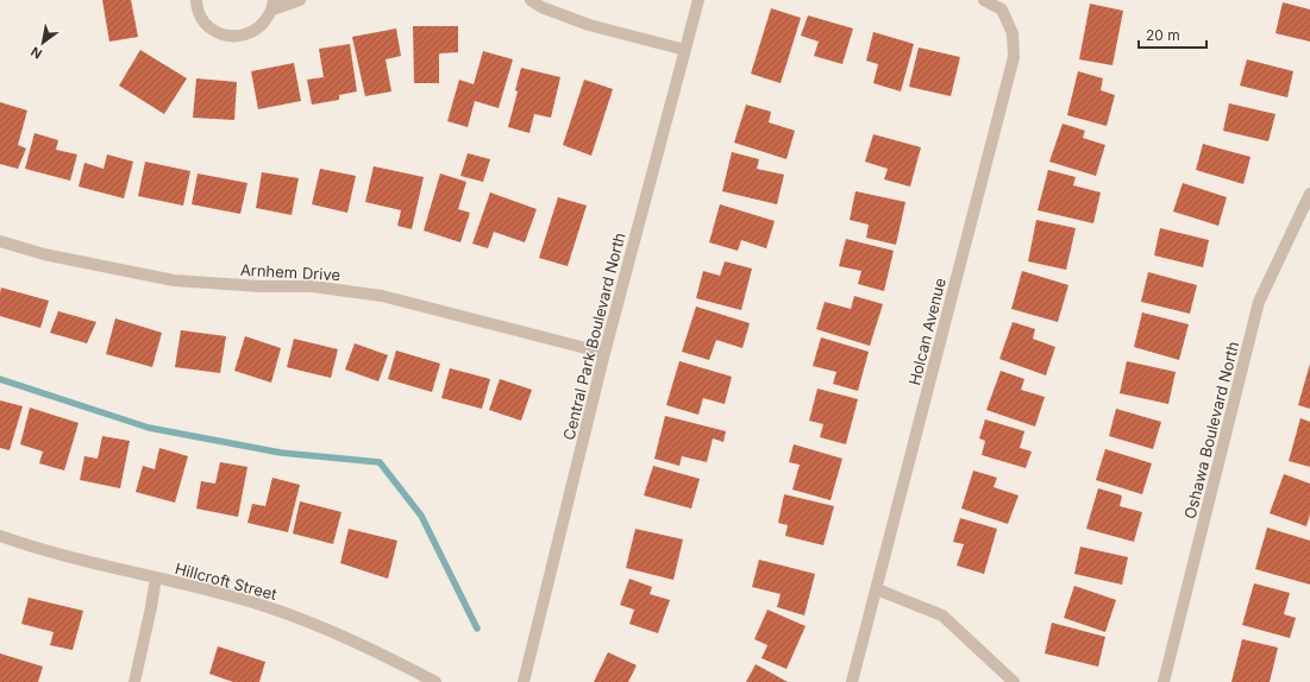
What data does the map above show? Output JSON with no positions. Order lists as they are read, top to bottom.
{
  "streets": {
    "street": [
      "Arnhem Drive",
      "Holcan Avenue",
      "Central Park Boulevard North",
      "Oshawa Boulevard North",
      "Hillcroft Street"
    ]
  },
  "crossings": [
    ["Arnhem Drive", "Central Park Boulevard North"]
  ],
  "scale_bar": "20 m",
  "north": "bottom left"
}
